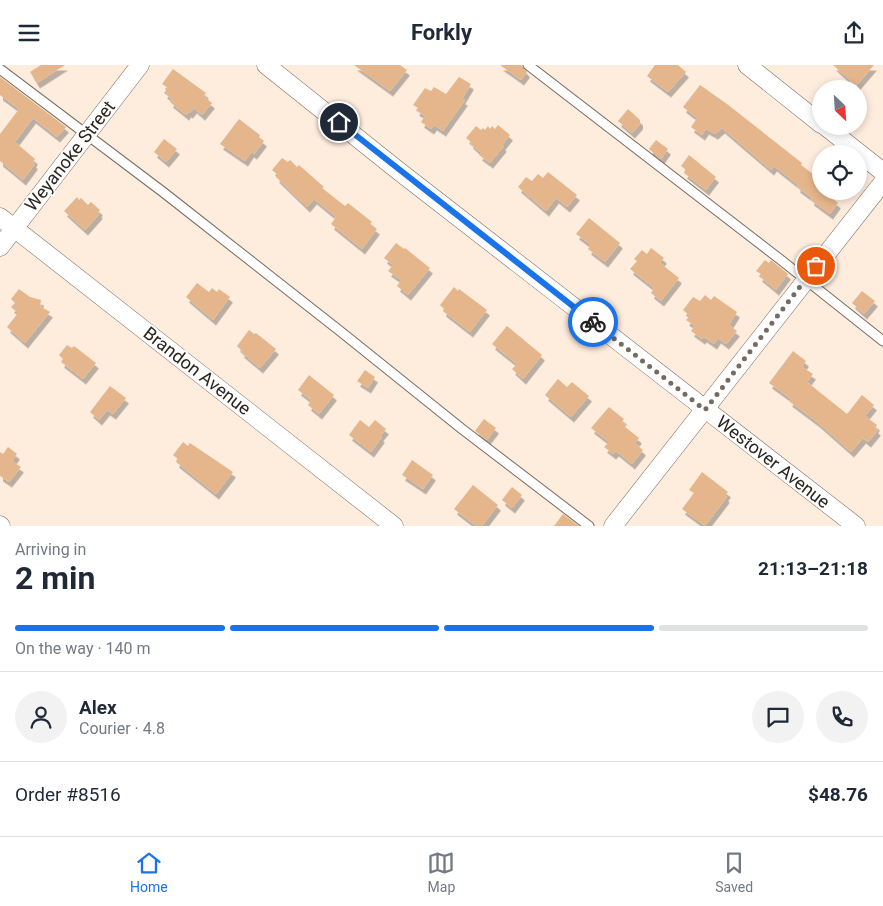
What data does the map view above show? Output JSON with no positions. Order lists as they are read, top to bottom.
{
  "streets": {
    "street": ["Weyanoke Street", "Brandon Avenue", "Westover Avenue"]
  },
  "crossings": [
    ["Weyanoke Street", "Brandon Avenue"]
  ],
  "north": "bottom right",
  "page": {
    "header": "Forkly",
    "heading": ["2 min", "Arriving in", "21:13–21:18"],
    "panel": [
      "Alex",
      "Courier · 4.8",
      "Order #8516",
      "$48.76"
    ],
    "bar": "On the way · 140 m",
    "tabs": ["Home", "Map", "Saved"]
  }
}
